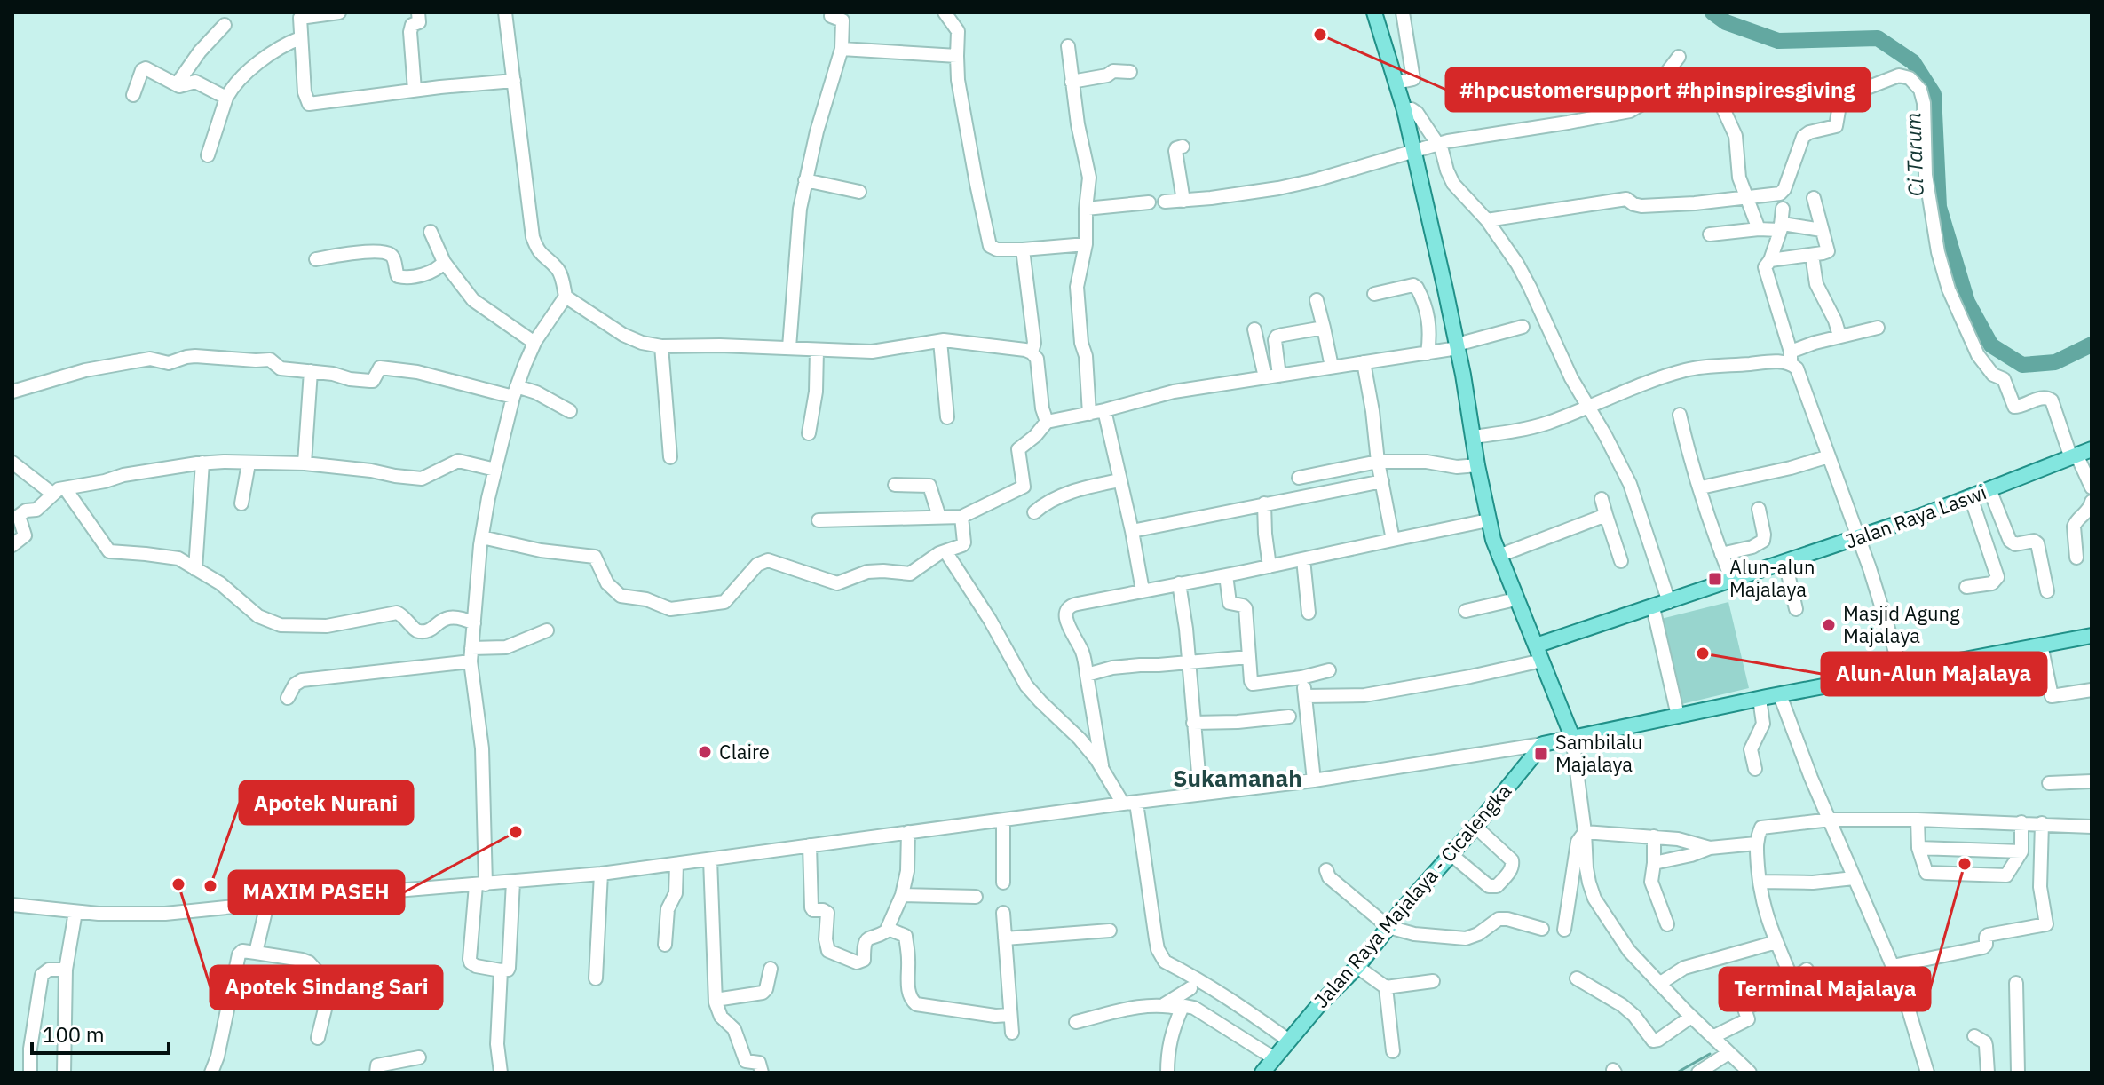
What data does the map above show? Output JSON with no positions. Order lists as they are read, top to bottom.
{
  "streets": {
    "main road": ["Jalan Raya Laswi", "Jalan Raya Majalaya - Cicalengka"]
  },
  "districts": ["Sukamanah"],
  "water": ["Ci Tarum"],
  "places": {
    "other": [
      "#hpcustomersupport #hpinspiresgiving",
      "Masjid Agung Majalaya",
      "Alun-Alun Majalaya",
      "Claire",
      "MAXIM PASEH",
      "Terminal Majalaya",
      "Apotek Sindang Sari",
      "Apotek Nurani"
    ],
    "transit": ["Alun-alun Majalaya", "Sambilalu Majalaya"]
  },
  "scale_bar": "100 m"
}
